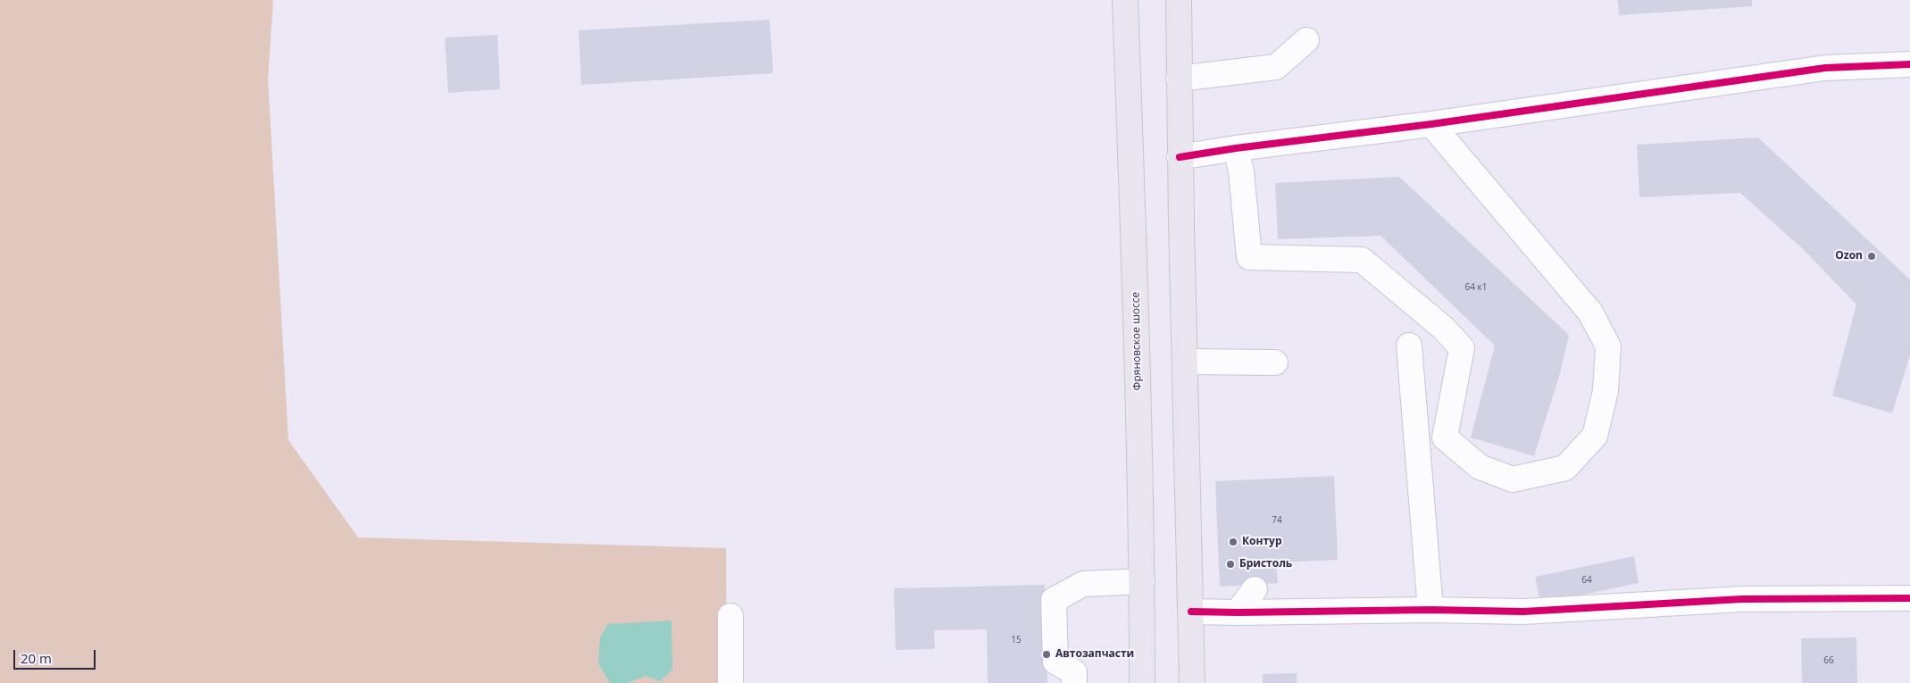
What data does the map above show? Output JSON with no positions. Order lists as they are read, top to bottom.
{
  "streets": {
    "main road": ["Фряновское шоссе"]
  },
  "places": [
    "Ozon",
    "Контур",
    "Бристоль",
    "Автозапчасти"
  ],
  "house_numbers": [
    "64 к1",
    "74",
    "64",
    "15",
    "66"
  ],
  "scale_bar": "20 m"
}
